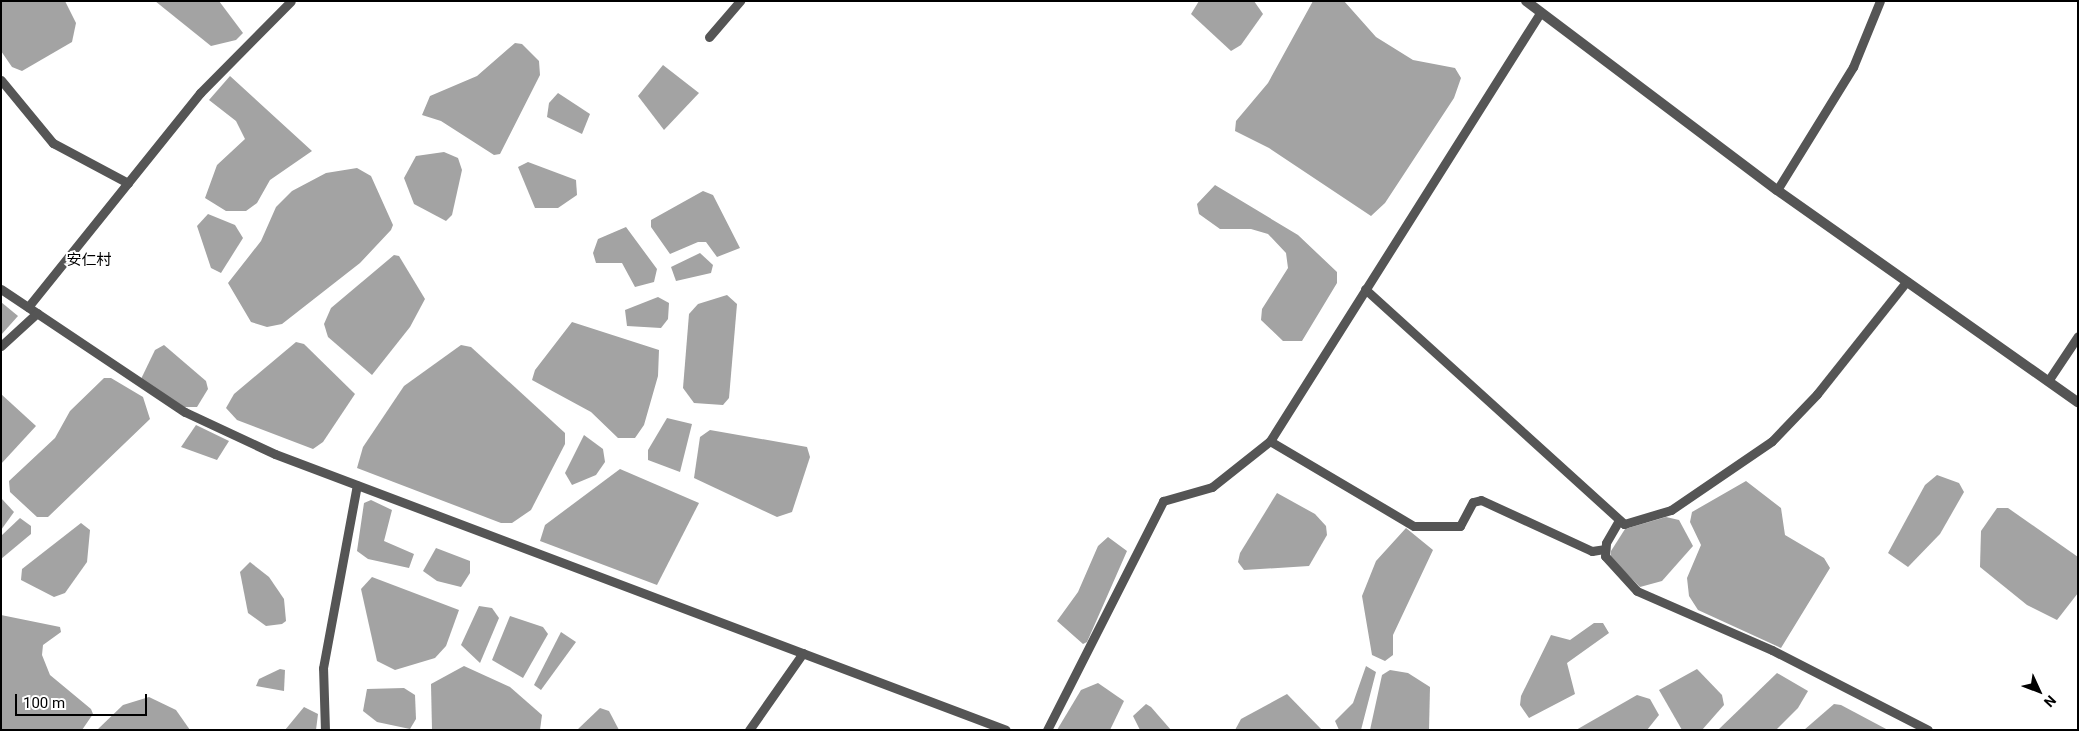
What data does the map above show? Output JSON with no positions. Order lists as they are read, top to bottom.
{
  "districts": ["安仁村"],
  "scale_bar": "100 m",
  "north": "bottom right"
}
